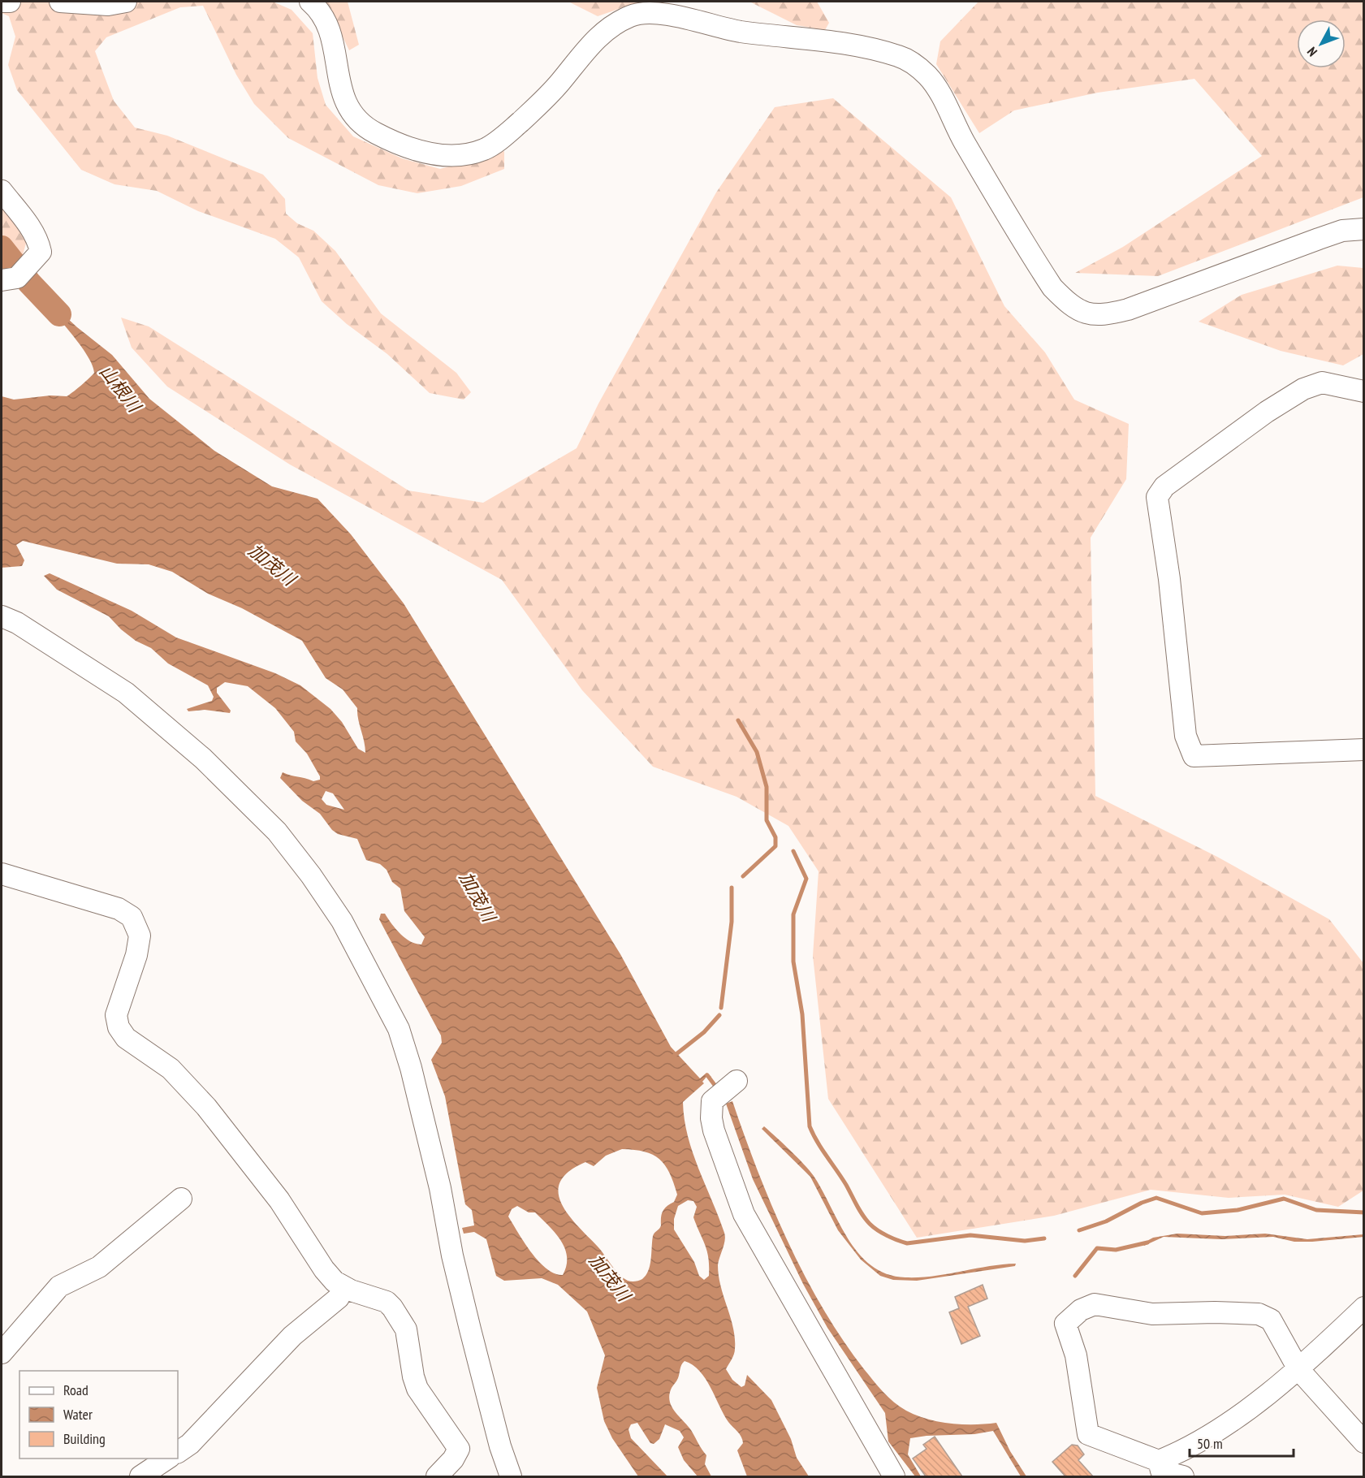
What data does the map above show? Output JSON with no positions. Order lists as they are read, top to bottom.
{
  "water": ["山根川", "加茂川"],
  "legend": ["Road", "Water", "Building"],
  "scale_bar": "50 m",
  "north": "bottom left"
}
